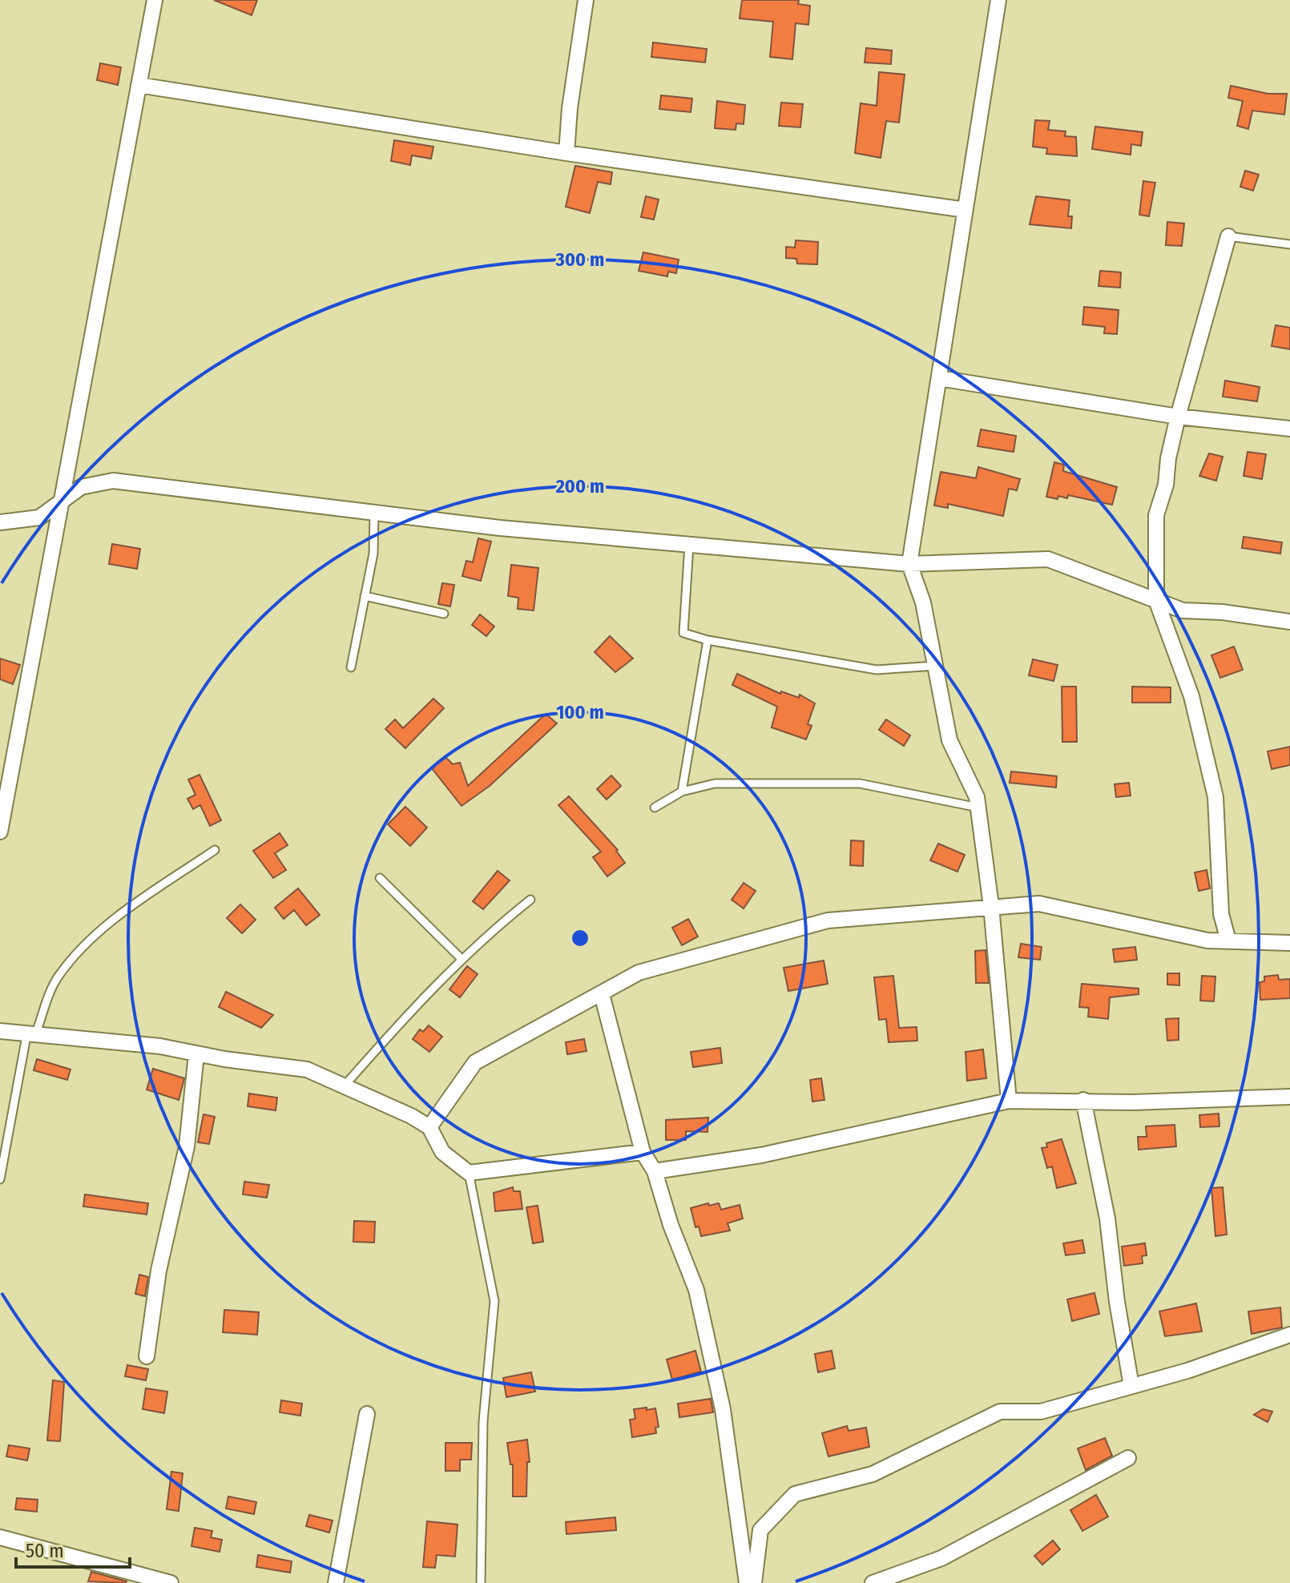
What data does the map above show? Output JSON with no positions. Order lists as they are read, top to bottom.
{
  "scale_bar": "50 m",
  "rings": ["300 m", "200 m", "100 m"]
}
